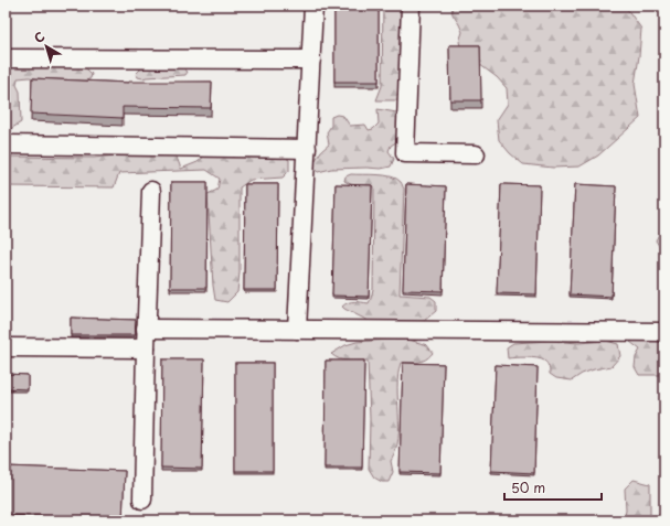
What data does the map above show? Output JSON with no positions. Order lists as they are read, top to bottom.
{
  "scale_bar": "50 m",
  "north": "top left"
}
